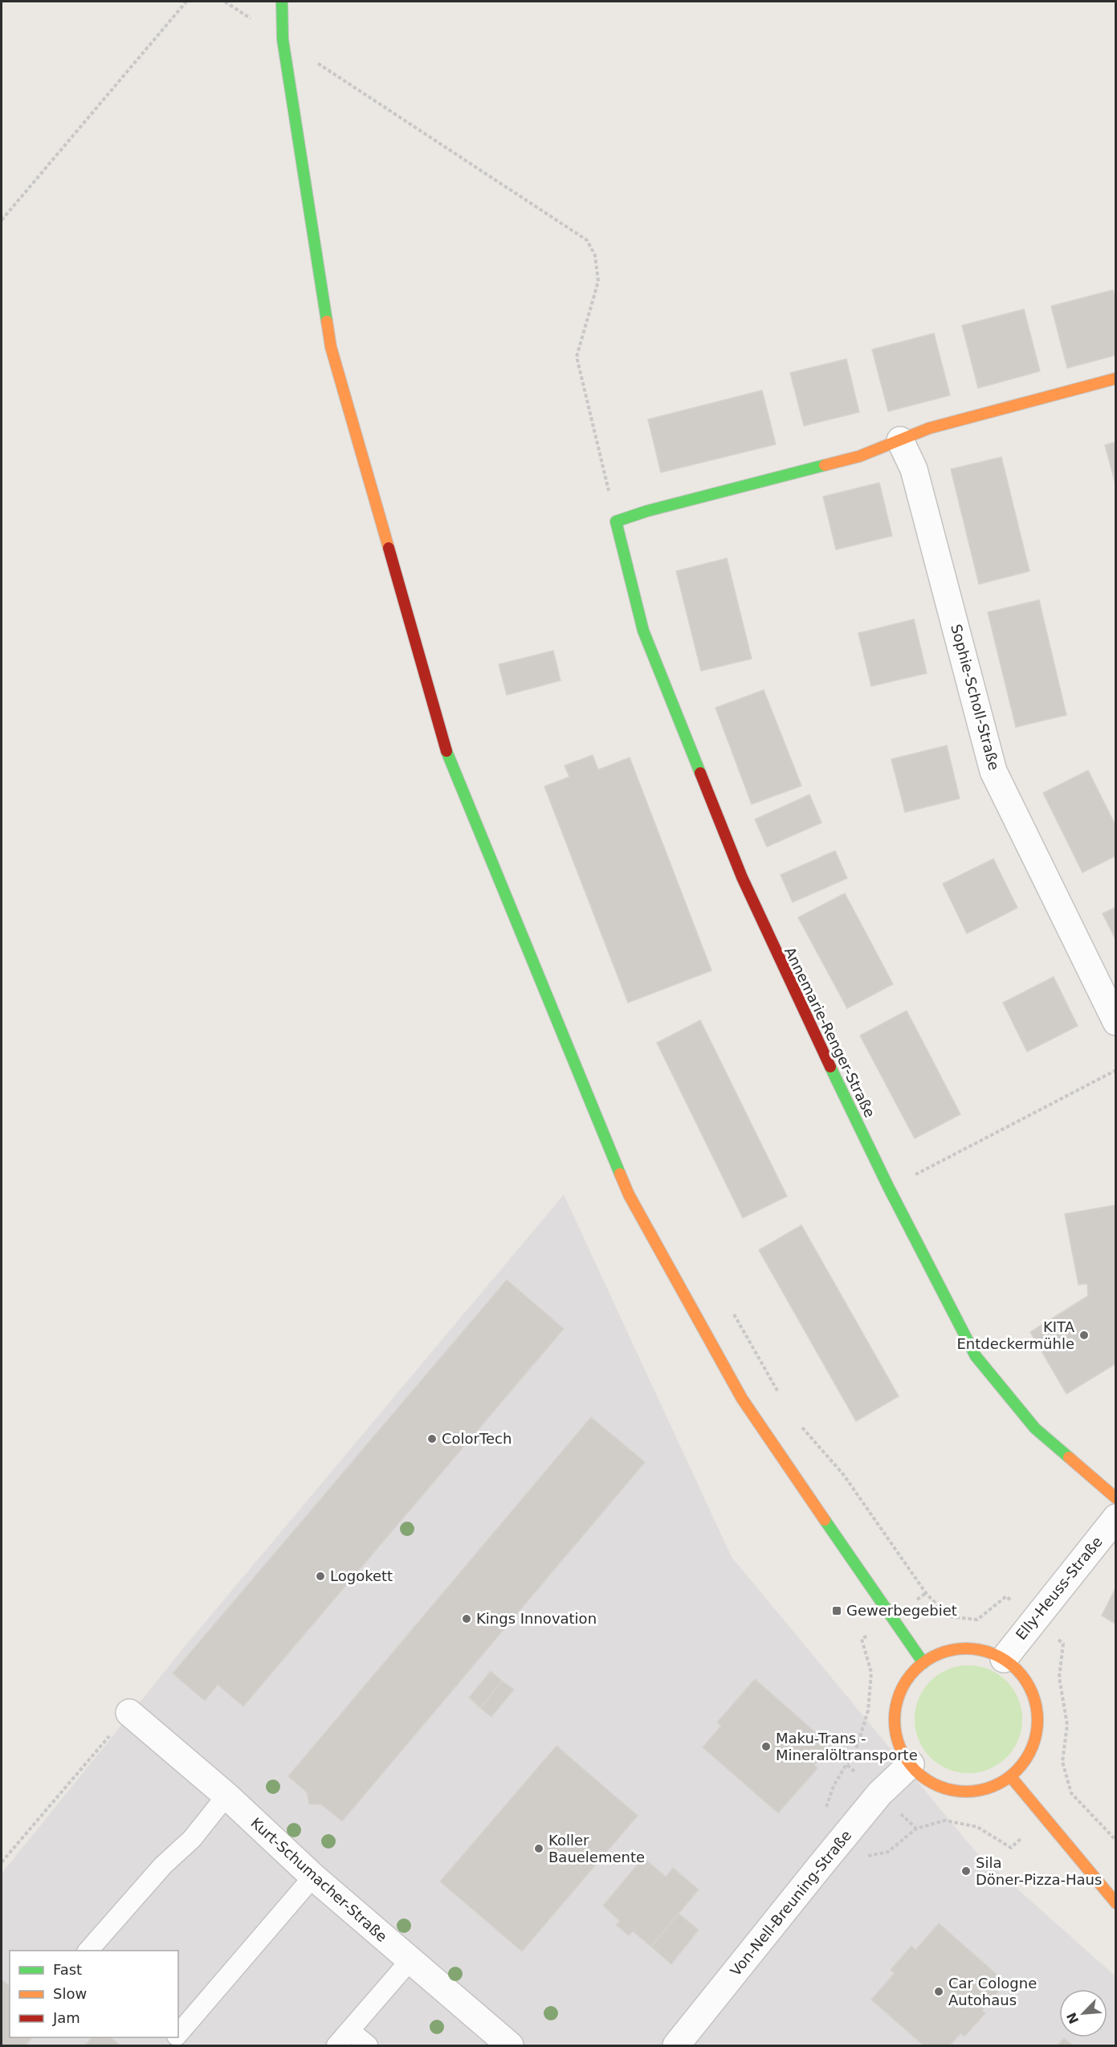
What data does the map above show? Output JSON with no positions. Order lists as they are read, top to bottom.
{
  "streets": {
    "main road": ["Annemarie-Renger-Straße"],
    "street": [
      "Sophie-Scholl-Straße",
      "Elly-Heuss-Straße",
      "Kurt-Schumacher-Straße",
      "Von-Nell-Breuning-Straße"
    ]
  },
  "crossings": [
    ["Elly-Heuss-Straße", "Von-Nell-Breuning-Straße"]
  ],
  "places": {
    "other": [
      "KITA Entdeckermühle",
      "ColorTech",
      "Logokett",
      "Kings Innovation",
      "Maku-Trans - Mineralöltransporte",
      "Koller Bauelemente",
      "Sila Döner-Pizza-Haus",
      "Car Cologne Autohaus"
    ],
    "transit": ["Gewerbegebiet"]
  },
  "legend": ["Fast", "Slow", "Jam"],
  "north": "bottom left"
}
